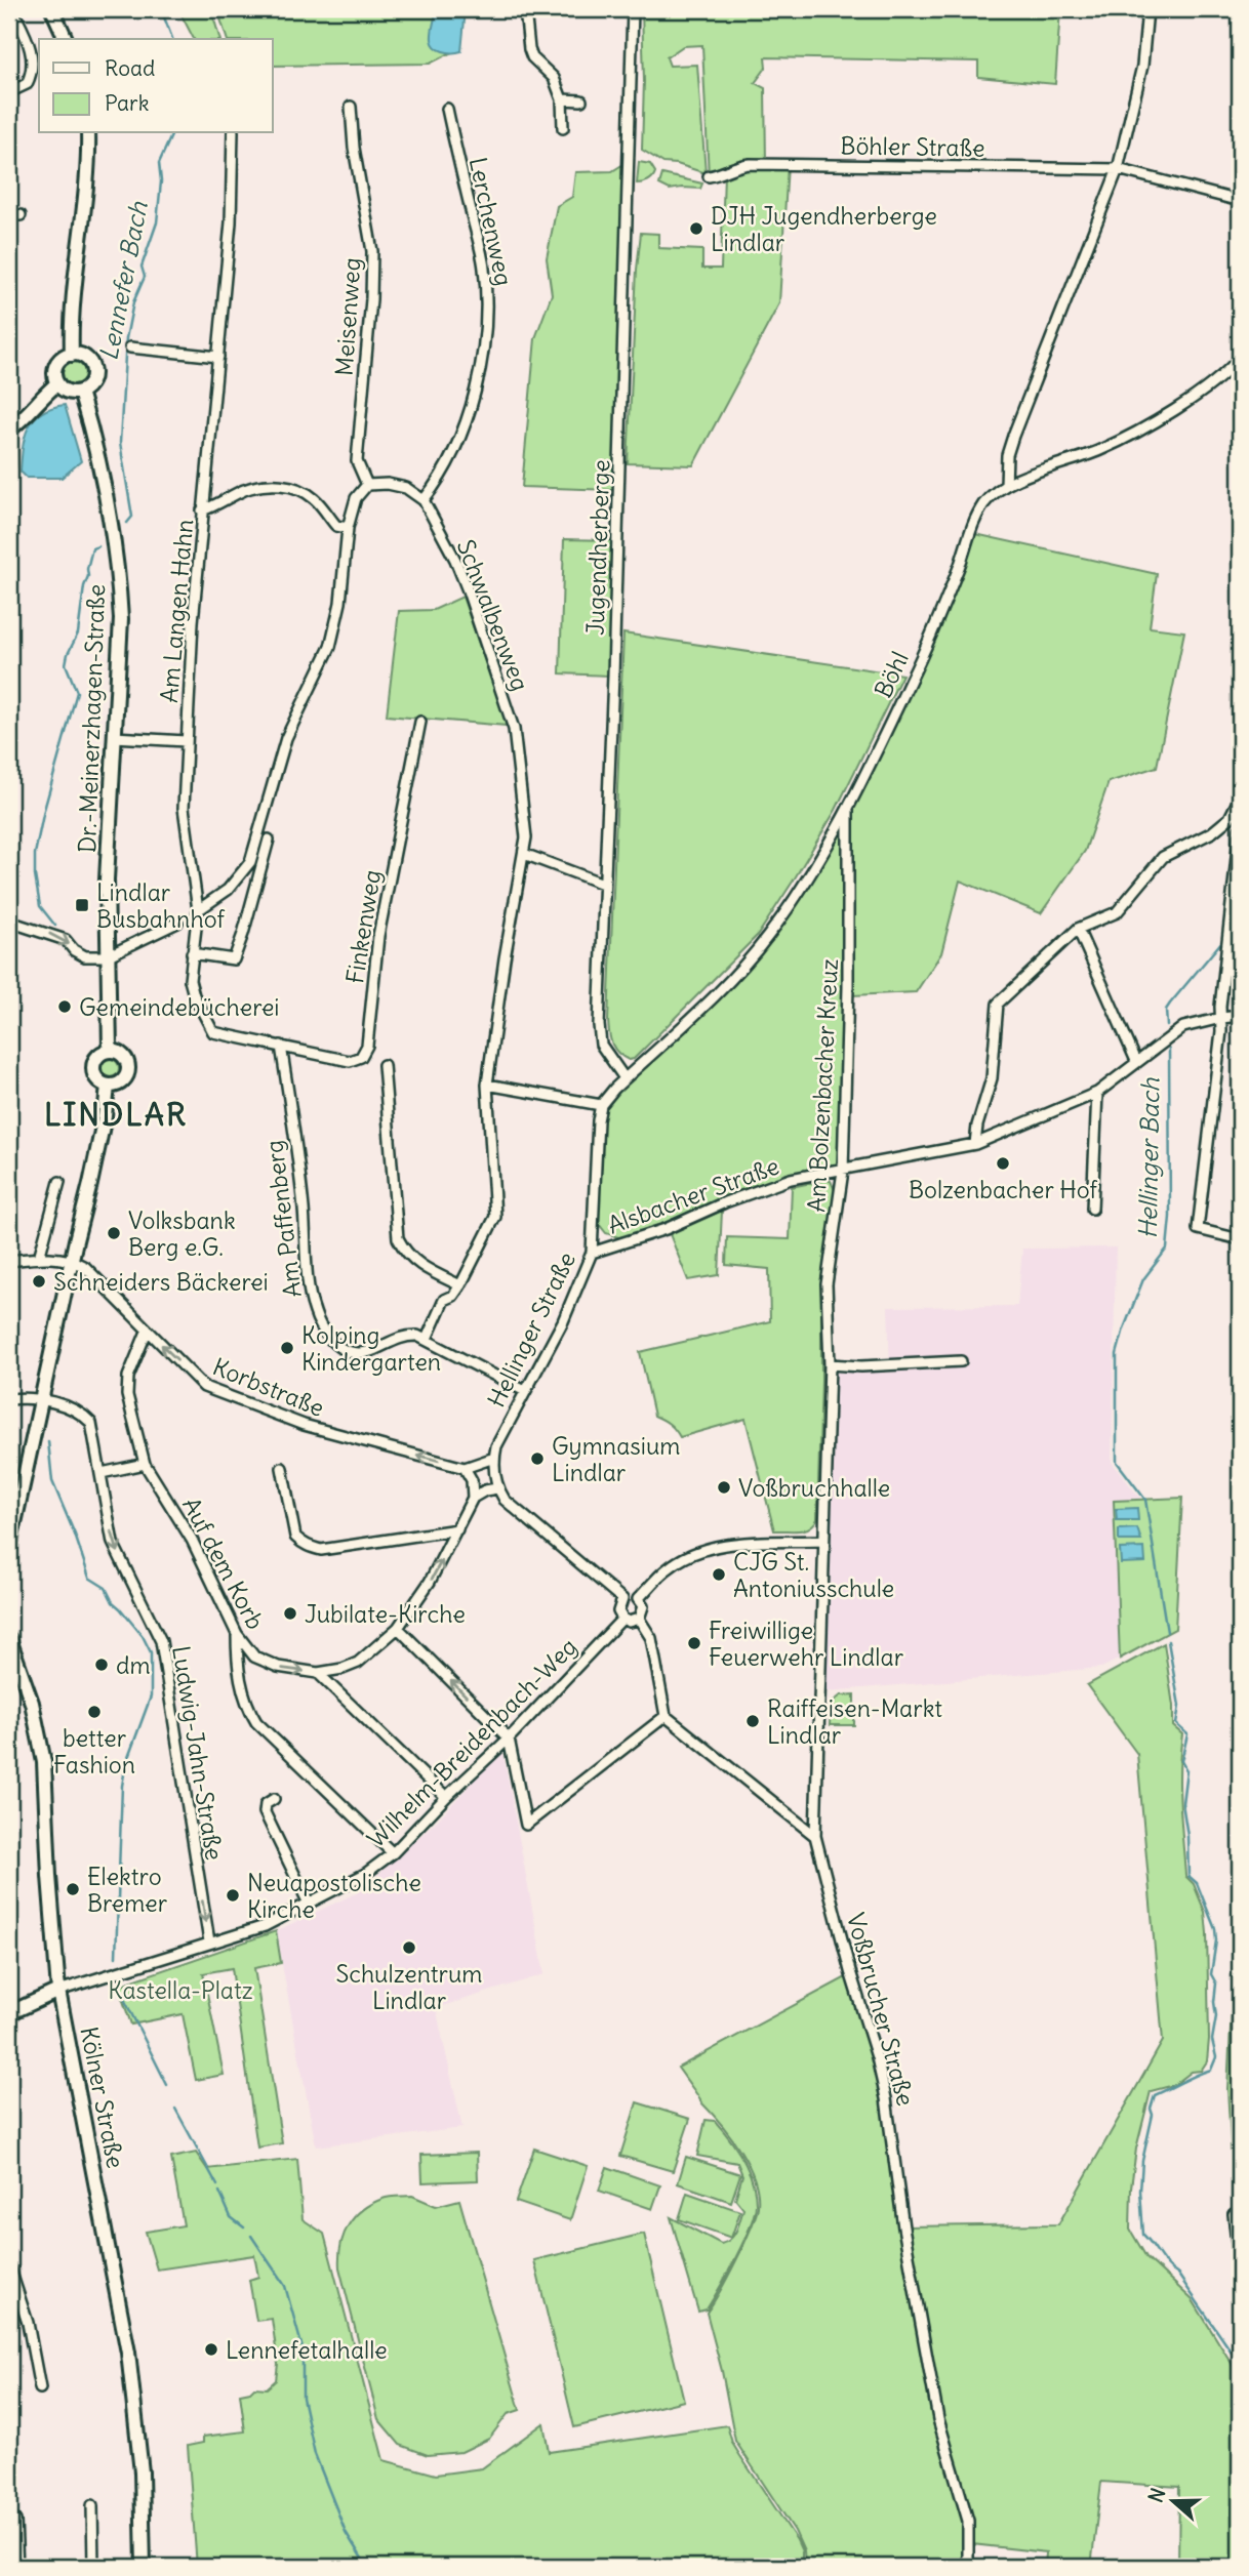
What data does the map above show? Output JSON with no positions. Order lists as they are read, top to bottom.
{
  "streets": {
    "main road": ["Dr.-Meinerzhagen-Straße", "Kölner Straße"],
    "street": [
      "Böhler Straße",
      "Lerchenweg",
      "Meisenweg",
      "Jugendherberge",
      "Am Langen Hahn",
      "Schwalbenweg",
      "Böhl",
      "Finkenweg",
      "Am Bolzenbacher Kreuz",
      "Alsbacher Straße",
      "Am Paffenberg",
      "Hellinger Straße",
      "Korbstraße",
      "Auf dem Korb",
      "Wilhelm-Breidenbach-Weg",
      "Ludwig-Jahn-Straße",
      "Voßbrucher Straße"
    ]
  },
  "crossings": [
    ["Lerchenweg", "Schwalbenweg"],
    ["Jugendherberge", "Böhl"],
    ["Am Langen Hahn", "Finkenweg"],
    ["Am Langen Hahn", "Am Paffenberg"],
    ["Schwalbenweg", "Am Paffenberg"],
    ["Böhl", "Am Bolzenbacher Kreuz"],
    ["Dr.-Meinerzhagen-Straße", "Korbstraße"],
    ["Dr.-Meinerzhagen-Straße", "Ludwig-Jahn-Straße"],
    ["Finkenweg", "Am Paffenberg"],
    ["Am Bolzenbacher Kreuz", "Alsbacher Straße"],
    ["Am Bolzenbacher Kreuz", "Voßbrucher Straße"],
    ["Alsbacher Straße", "Hellinger Straße"],
    ["Korbstraße", "Auf dem Korb"],
    ["Wilhelm-Breidenbach-Weg", "Ludwig-Jahn-Straße"],
    ["Wilhelm-Breidenbach-Weg", "Kölner Straße"]
  ],
  "one_way": ["Korbstraße", "Ludwig-Jahn-Straße"],
  "districts": ["LINDLAR"],
  "water": ["Lennefer Bach", "Hellinger Bach"],
  "parks": ["Kastella-Platz"],
  "places": {
    "other": [
      "DJH Jugendherberge Lindlar",
      "Gemeindebücherei",
      "Bolzenbacher Hof",
      "Volksbank Berg e.G.",
      "Schneiders Bäckerei",
      "Kolping Kindergarten",
      "Gymnasium Lindlar",
      "Voßbruchhalle",
      "CJG St. Antoniusschule",
      "Jubilate-Kirche",
      "Freiwillige Feuerwehr Lindlar",
      "dm",
      "better Fashion",
      "Raiffeisen-Markt Lindlar",
      "Elektro Bremer",
      "Neuapostolische Kirche",
      "Schulzentrum Lindlar",
      "Lennefetalhalle"
    ],
    "transit": ["Lindlar Busbahnhof"]
  },
  "legend": ["Road", "Park"],
  "north": "left"
}
